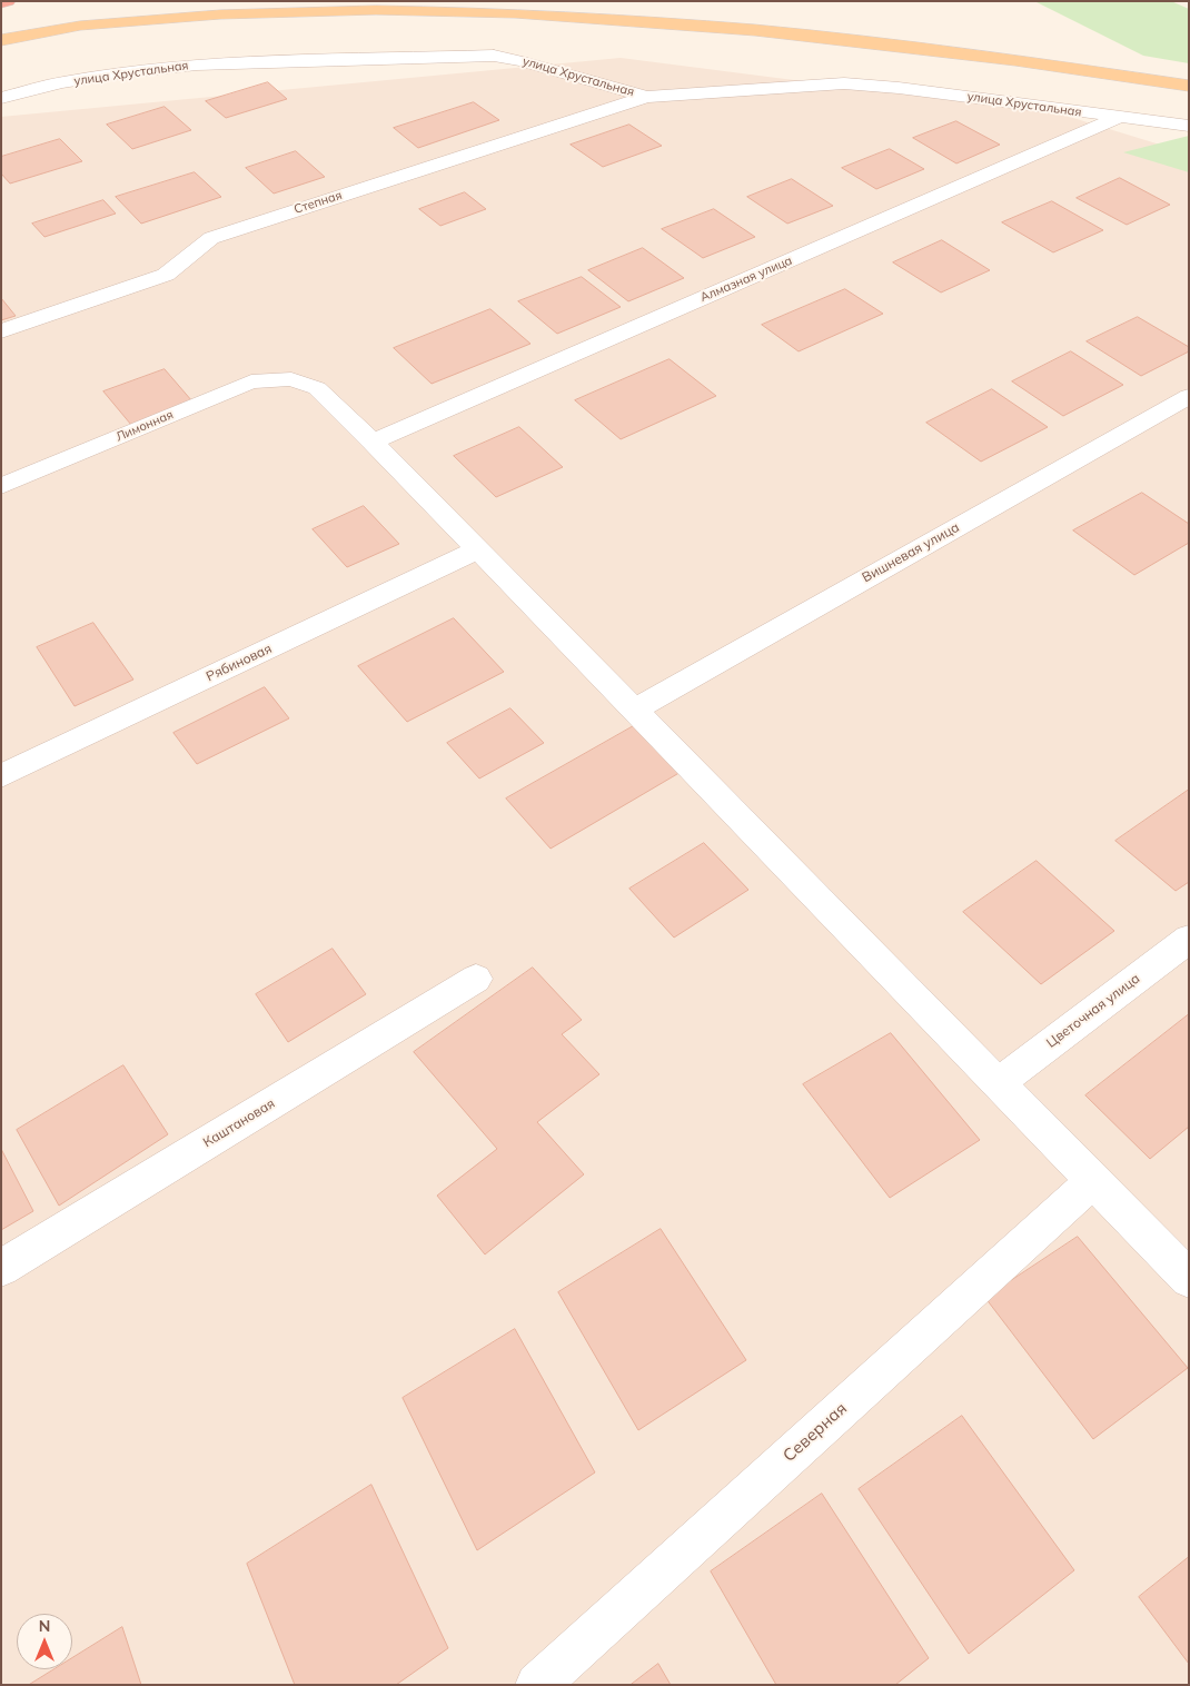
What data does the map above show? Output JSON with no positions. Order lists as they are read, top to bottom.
{
  "streets": {
    "street": [
      "улица Хрустальная",
      "Степная",
      "Алмазная улица",
      "Лимонная",
      "Вишневая улица",
      "Рябиновая",
      "Цветочная улица",
      "Каштановая",
      "Северная"
    ]
  },
  "crossings": [
    ["улица Хрустальная", "Степная"],
    ["улица Хрустальная", "Алмазная улица"],
    ["Алмазная улица", "Лимонная"]
  ],
  "north": "top"
}
